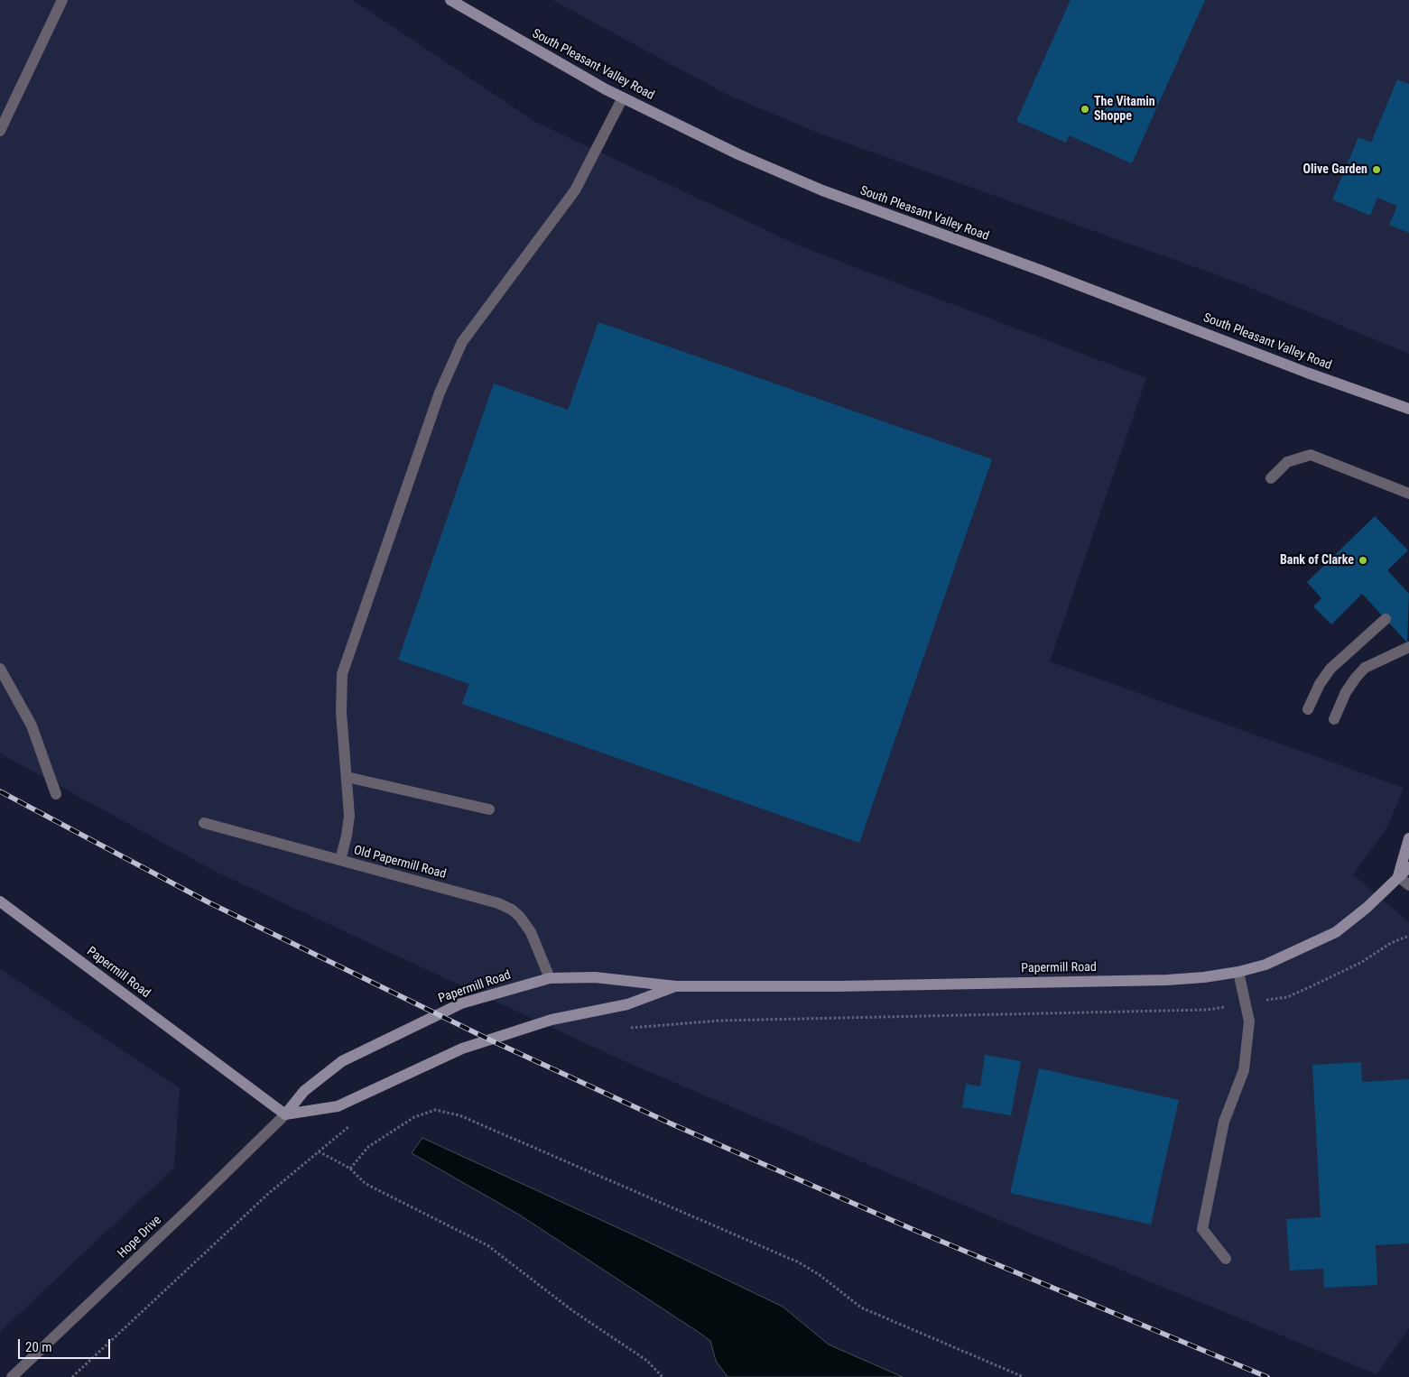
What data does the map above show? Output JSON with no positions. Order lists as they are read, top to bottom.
{
  "streets": {
    "main road": ["South Pleasant Valley Road", "Papermill Road"],
    "street": ["Old Papermill Road", "Hope Drive"]
  },
  "crossings": [
    ["Old Papermill Road", "Papermill Road"],
    ["Papermill Road", "Hope Drive"]
  ],
  "places": ["The Vitamin Shoppe", "Olive Garden", "Bank of Clarke"],
  "scale_bar": "20 m"
}
